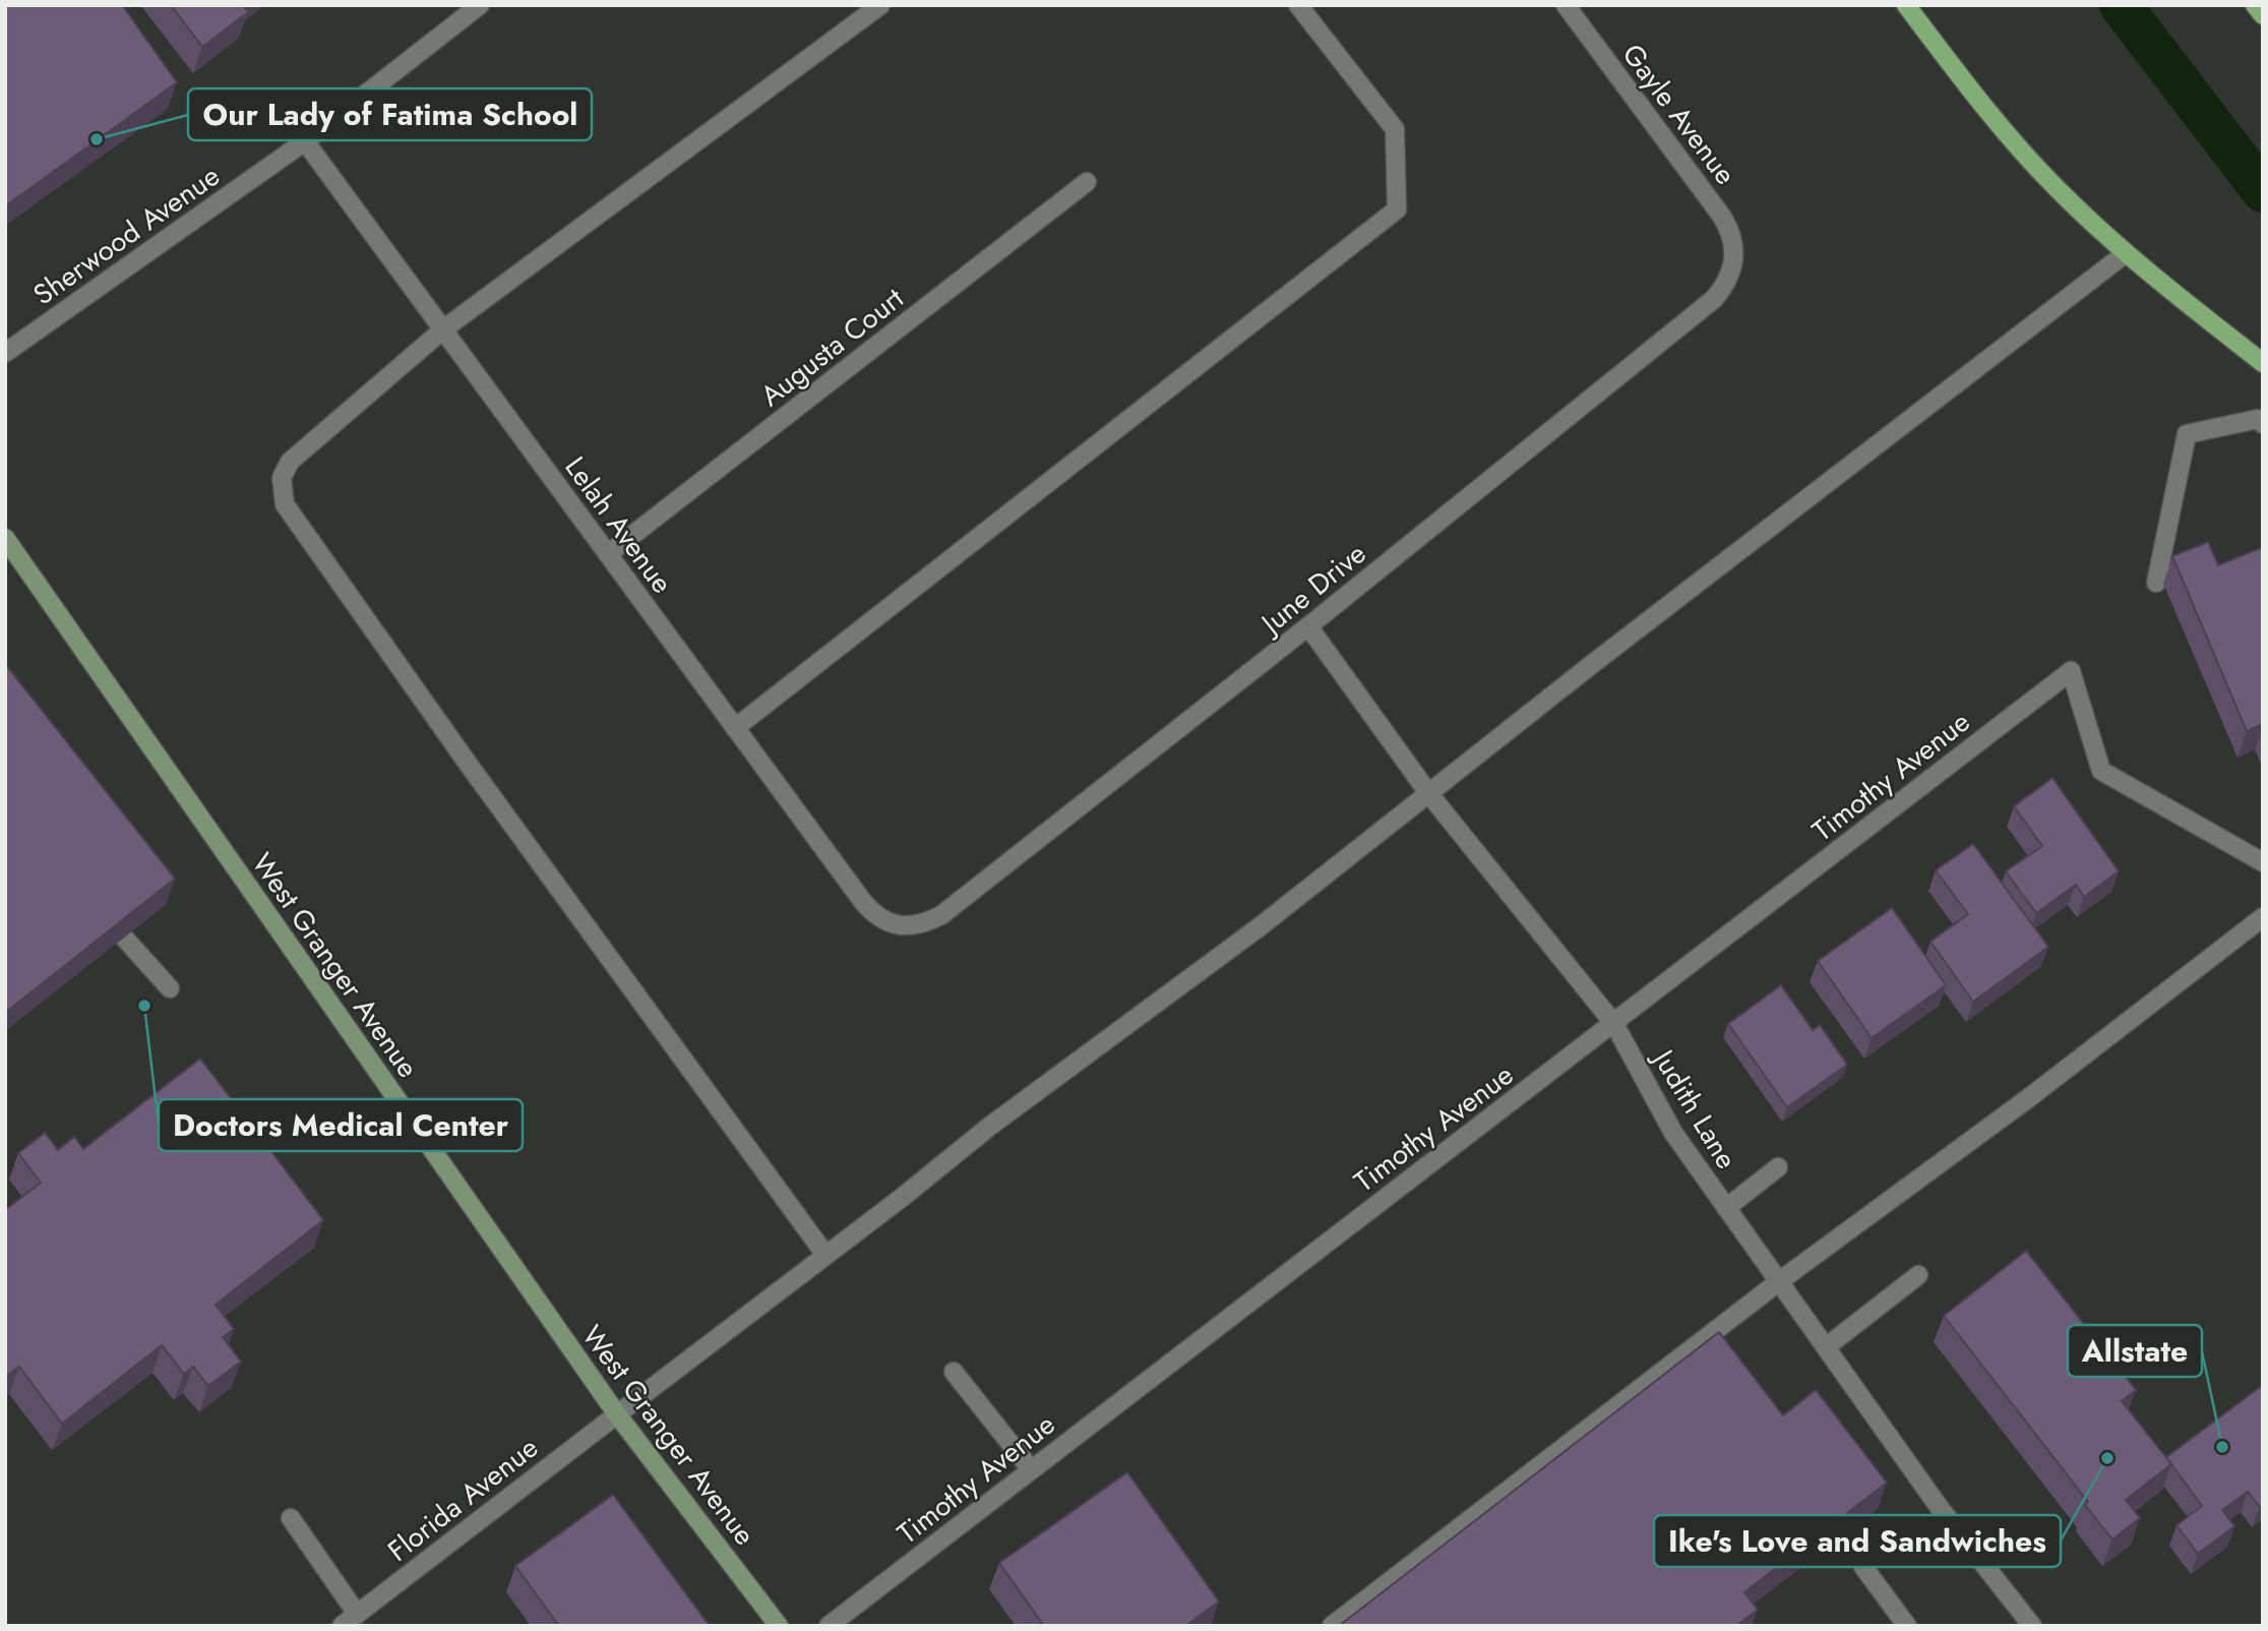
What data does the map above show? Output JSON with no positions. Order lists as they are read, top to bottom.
{
  "streets": {
    "street": [
      "Gayle Avenue",
      "Sherwood Avenue",
      "Augusta Court",
      "Lelah Avenue",
      "June Drive",
      "Timothy Avenue",
      "West Granger Avenue",
      "Judith Lane",
      "Florida Avenue"
    ]
  },
  "crossings": [
    ["Gayle Avenue", "June Drive"],
    ["Sherwood Avenue", "Lelah Avenue"],
    ["Augusta Court", "Lelah Avenue"],
    ["Lelah Avenue", "June Drive"],
    ["June Drive", "Judith Lane"],
    ["Timothy Avenue", "Judith Lane"],
    ["West Granger Avenue", "Florida Avenue"],
    ["Judith Lane", "Florida Avenue"]
  ],
  "places": [
    "Our Lady of Fatima School",
    "Doctors Medical Center",
    "Allstate",
    "Ike's Love and Sandwiches"
  ]
}
